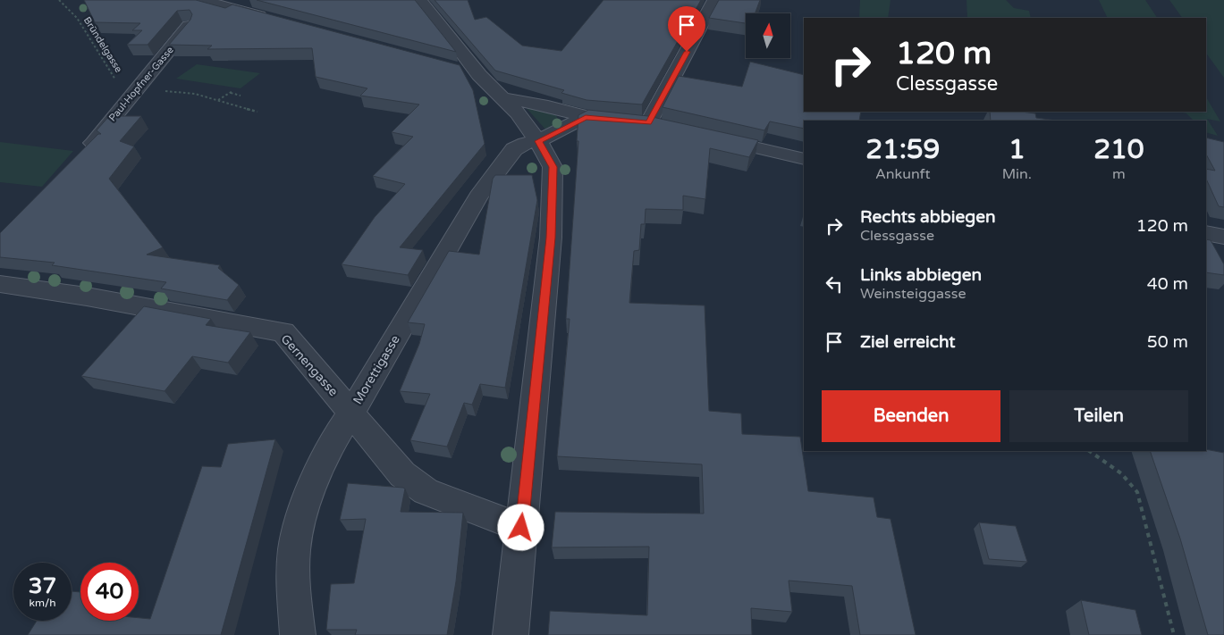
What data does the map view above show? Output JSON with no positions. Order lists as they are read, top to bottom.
{
  "streets": {
    "street": ["Paul-Hopfner-Gasse", "Gernengasse", "Morettigasse"],
    "path": ["Bründelgasse"]
  },
  "crossings": [
    ["Bründelgasse", "Paul-Hopfner-Gasse"],
    ["Gernengasse", "Morettigasse"]
  ],
  "north": "top",
  "page": {
    "turn": ["120 m", "Clessgasse"],
    "eta": [
      "21:59",
      "Ankunft",
      "1",
      "Min.",
      "210",
      "m"
    ],
    "list": [
      {
        "name": "Rechts abbiegen",
        "note": "Clessgasse",
        "value": "120 m"
      },
      {
        "name": "Links abbiegen",
        "note": "Weinsteiggasse",
        "value": "40 m"
      },
      {
        "name": "Ziel erreicht",
        "value": "50 m"
      }
    ],
    "buttons": ["Beenden", "Teilen"],
    "speed": "37 km/h",
    "limit": "40"
  }
}
